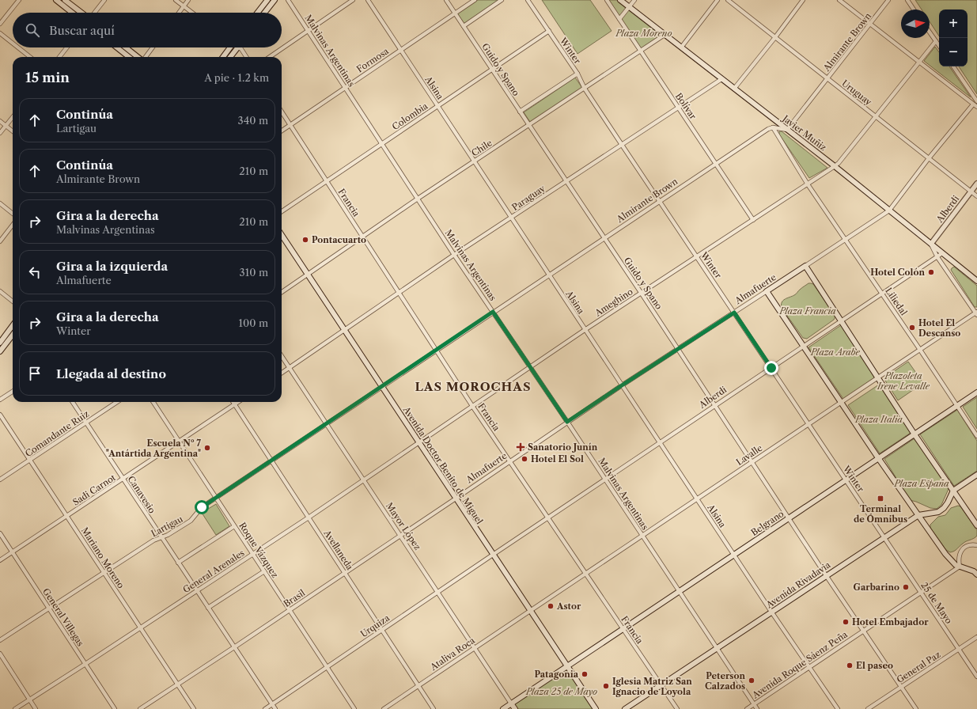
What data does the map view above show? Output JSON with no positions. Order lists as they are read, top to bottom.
{
  "streets": {
    "main road": [
      "Javier Muñiz",
      "Almafuerte",
      "Avenida Doctor Benito de Miguel",
      "Belgrano",
      "Mayor López",
      "Avenida Rivadavia"
    ],
    "street": [
      "Almirante Brown",
      "Malvinas Argentinas",
      "Winter",
      "Formosa",
      "Guido y Spano",
      "Alsina",
      "Uruguay",
      "Bolívar",
      "Colombia",
      "Chile",
      "Paraguay",
      "Francia",
      "Alberdi",
      "Liliedal",
      "Ameghino",
      "Comandante Ruiz",
      "Lavalle",
      "Sadi Carnot",
      "Canavesio",
      "Lartigau",
      "Roque Vázquez",
      "Avellaneda",
      "Mariano Moreno",
      "General Arenales",
      "Brasil",
      "25 de Mayo",
      "General Villegas",
      "Urquiza",
      "Ataliva Roca",
      "Avenida Roque Sáenz Peña",
      "General Paz"
    ]
  },
  "crossings": [
    ["Almirante Brown", "Malvinas Argentinas"],
    ["Almirante Brown", "Winter"],
    ["Almirante Brown", "Guido y Spano"],
    ["Almirante Brown", "Alsina"],
    ["Almirante Brown", "Uruguay"],
    ["Almirante Brown", "Bolívar"],
    ["Almirante Brown", "Javier Muñiz"],
    ["Almirante Brown", "Francia"],
    ["Almirante Brown", "Liliedal"],
    ["Almirante Brown", "Avenida Doctor Benito de Miguel"],
    ["Almirante Brown", "Lartigau"],
    ["Malvinas Argentinas", "Formosa"],
    ["Malvinas Argentinas", "Colombia"],
    ["Malvinas Argentinas", "Chile"],
    ["Malvinas Argentinas", "Paraguay"],
    ["Malvinas Argentinas", "Alberdi"],
    ["Malvinas Argentinas", "Almafuerte"],
    ["Malvinas Argentinas", "Ameghino"],
    ["Malvinas Argentinas", "Lavalle"],
    ["Malvinas Argentinas", "Belgrano"],
    ["Malvinas Argentinas", "Avenida Rivadavia"],
    ["Malvinas Argentinas", "Avenida Roque Sáenz Peña"],
    ["Winter", "Colombia"],
    ["Winter", "Chile"],
    ["Winter", "Paraguay"],
    ["Winter", "Alberdi"],
    ["Winter", "Almafuerte"],
    ["Winter", "Ameghino"],
    ["Winter", "Lavalle"],
    ["Winter", "Belgrano"],
    ["Winter", "Avenida Rivadavia"],
    ["Winter", "25 de Mayo"],
    ["Formosa", "Guido y Spano"],
    ["Formosa", "Alsina"],
    ["Formosa", "Francia"],
    ["Guido y Spano", "Colombia"],
    ["Guido y Spano", "Chile"],
    ["Guido y Spano", "Paraguay"],
    ["Guido y Spano", "Alberdi"],
    ["Guido y Spano", "Almafuerte"],
    ["Guido y Spano", "Ameghino"],
    ["Guido y Spano", "Lavalle"],
    ["Guido y Spano", "Belgrano"],
    ["Guido y Spano", "Avenida Rivadavia"],
    ["Guido y Spano", "Avenida Roque Sáenz Peña"],
    ["Guido y Spano", "General Paz"],
    ["Alsina", "Colombia"],
    ["Alsina", "Chile"],
    ["Alsina", "Paraguay"],
    ["Alsina", "Alberdi"],
    ["Alsina", "Almafuerte"],
    ["Alsina", "Ameghino"],
    ["Alsina", "Lavalle"],
    ["Alsina", "Belgrano"],
    ["Alsina", "Avenida Rivadavia"],
    ["Alsina", "Avenida Roque Sáenz Peña"],
    ["Uruguay", "Alberdi"],
    ["Uruguay", "Almafuerte"],
    ["Uruguay", "Ameghino"],
    ["Bolívar", "Chile"],
    ["Bolívar", "Paraguay"],
    ["Bolívar", "Ameghino"],
    ["Colombia", "Francia"],
    ["Javier Muñiz", "Chile"],
    ["Javier Muñiz", "Paraguay"],
    ["Javier Muñiz", "Alberdi"],
    ["Javier Muñiz", "Almafuerte"],
    ["Javier Muñiz", "Ameghino"],
    ["Chile", "Francia"],
    ["Chile", "Avenida Doctor Benito de Miguel"],
    ["Paraguay", "Francia"],
    ["Paraguay", "Avenida Doctor Benito de Miguel"],
    ["Francia", "Alberdi"],
    ["Francia", "Almafuerte"],
    ["Francia", "Ameghino"],
    ["Francia", "Lavalle"],
    ["Francia", "Belgrano"],
    ["Francia", "Avenida Rivadavia"],
    ["Alberdi", "Liliedal"],
    ["Alberdi", "Avenida Doctor Benito de Miguel"],
    ["Alberdi", "Urquiza"],
    ["Almafuerte", "Liliedal"],
    ["Almafuerte", "Avenida Doctor Benito de Miguel"],
    ["Almafuerte", "Brasil"],
    ["Liliedal", "Ameghino"],
    ["Liliedal", "Lavalle"],
    ["Liliedal", "Belgrano"],
    ["Ameghino", "Avenida Doctor Benito de Miguel"],
    ["Ameghino", "General Arenales"],
    ["Comandante Ruiz", "Canavesio"],
    ["Comandante Ruiz", "Mariano Moreno"],
    ["Lavalle", "Avenida Doctor Benito de Miguel"],
    ["Lavalle", "Ataliva Roca"],
    ["Avenida Doctor Benito de Miguel", "Belgrano"],
    ["Avenida Doctor Benito de Miguel", "Lartigau"],
    ["Avenida Doctor Benito de Miguel", "General Arenales"],
    ["Avenida Doctor Benito de Miguel", "Brasil"],
    ["Avenida Doctor Benito de Miguel", "Urquiza"],
    ["Avenida Doctor Benito de Miguel", "Ataliva Roca"],
    ["Sadi Carnot", "Canavesio"],
    ["Sadi Carnot", "Roque Vázquez"],
    ["Sadi Carnot", "Avellaneda"],
    ["Sadi Carnot", "Mariano Moreno"],
    ["Sadi Carnot", "General Villegas"],
    ["Canavesio", "Lartigau"],
    ["Canavesio", "General Arenales"],
    ["Canavesio", "Brasil"],
    ["Canavesio", "Urquiza"],
    ["Belgrano", "Mayor López"],
    ["Lartigau", "Mayor López"],
    ["Lartigau", "Roque Vázquez"],
    ["Lartigau", "Avellaneda"],
    ["Lartigau", "Mariano Moreno"],
    ["Lartigau", "General Villegas"],
    ["Mayor López", "General Arenales"],
    ["Mayor López", "Brasil"],
    ["Mayor López", "Urquiza"],
    ["Mayor López", "Ataliva Roca"],
    ["Roque Vázquez", "General Arenales"],
    ["Roque Vázquez", "Brasil"],
    ["Roque Vázquez", "Urquiza"],
    ["Avellaneda", "General Arenales"],
    ["Avellaneda", "Brasil"],
    ["Avellaneda", "Urquiza"],
    ["Avellaneda", "Ataliva Roca"],
    ["Mariano Moreno", "General Arenales"],
    ["Mariano Moreno", "Brasil"],
    ["General Arenales", "General Villegas"],
    ["Avenida Rivadavia", "25 de Mayo"],
    ["25 de Mayo", "Avenida Roque Sáenz Peña"],
    ["25 de Mayo", "General Paz"]
  ],
  "districts": ["LAS MOROCHAS"],
  "parks": [
    "Plaza Moreno",
    "Plaza Francia",
    "Plaza Arabe",
    "Plazoleta Irene Levalle",
    "Plaza Italia",
    "Plaza España",
    "Plaza 25 de Mayo"
  ],
  "places": {
    "other": [
      "Pontacuarto",
      "Hotel Colón",
      "Hotel El Descanso",
      "Escuela Nº 7 \"Antártida Argentina\"",
      "Hotel El Sol",
      "Garbarino",
      "Astor",
      "Hotel Embajador",
      "El paseo",
      "Patagonia",
      "Peterson Calzados",
      "Iglesia Matriz San Ignacio de Loyola"
    ],
    "health": ["Sanatorio Junín"],
    "transit": ["Terminal de Ómnibus"]
  },
  "north": "right",
  "page": {
    "map_buttons": ["+", "−"],
    "search": "Buscar aquí",
    "heading": ["15 min", "A pie · 1.2 km"],
    "list": [
      ["Continúa", "Lartigau", "340 m"],
      ["Continúa", "Almirante Brown", "210 m"],
      ["Gira a la derecha", "Malvinas Argentinas", "210 m"],
      ["Gira a la izquierda", "Almafuerte", "310 m"],
      ["Gira a la derecha", "Winter", "100 m"],
      "Llegada al destino"
    ]
  }
}
